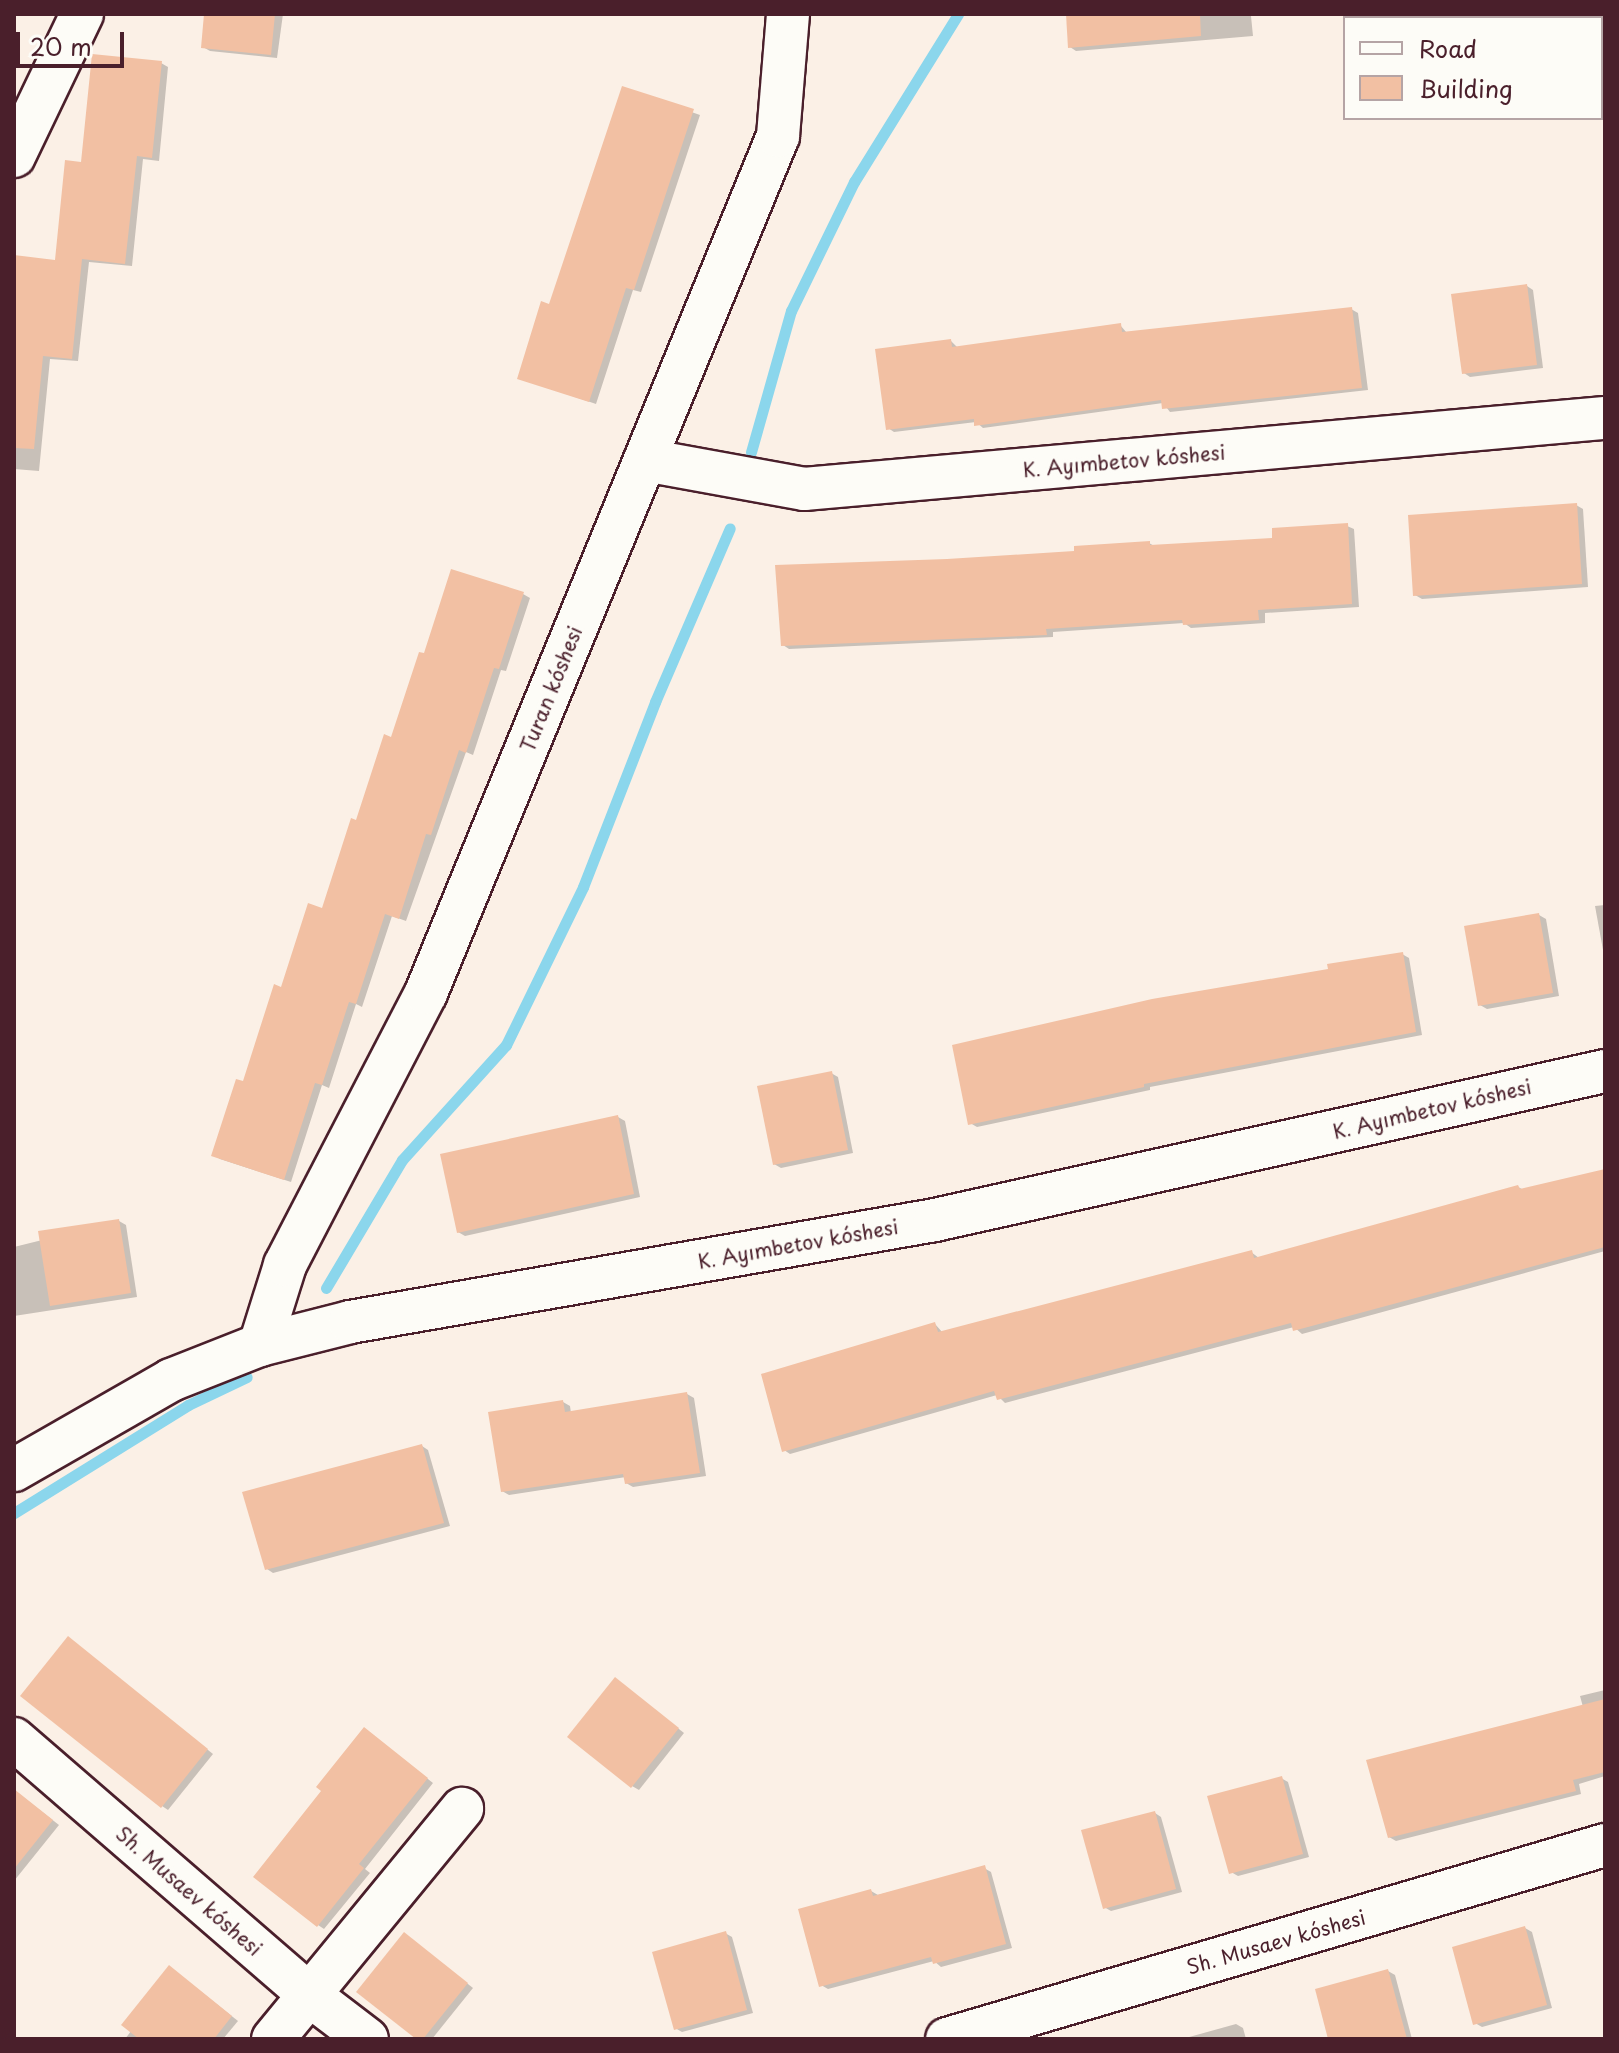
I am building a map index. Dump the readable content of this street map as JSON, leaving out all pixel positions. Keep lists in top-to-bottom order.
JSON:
{
  "streets": {
    "street": ["K. Ayımbetov kóshesi", "Turan kóshesi", "Sh. Musaev kóshesi"]
  },
  "crossings": [
    ["K. Ayımbetov kóshesi", "Turan kóshesi"]
  ],
  "legend": ["Road", "Building"],
  "scale_bar": "20 m"
}
